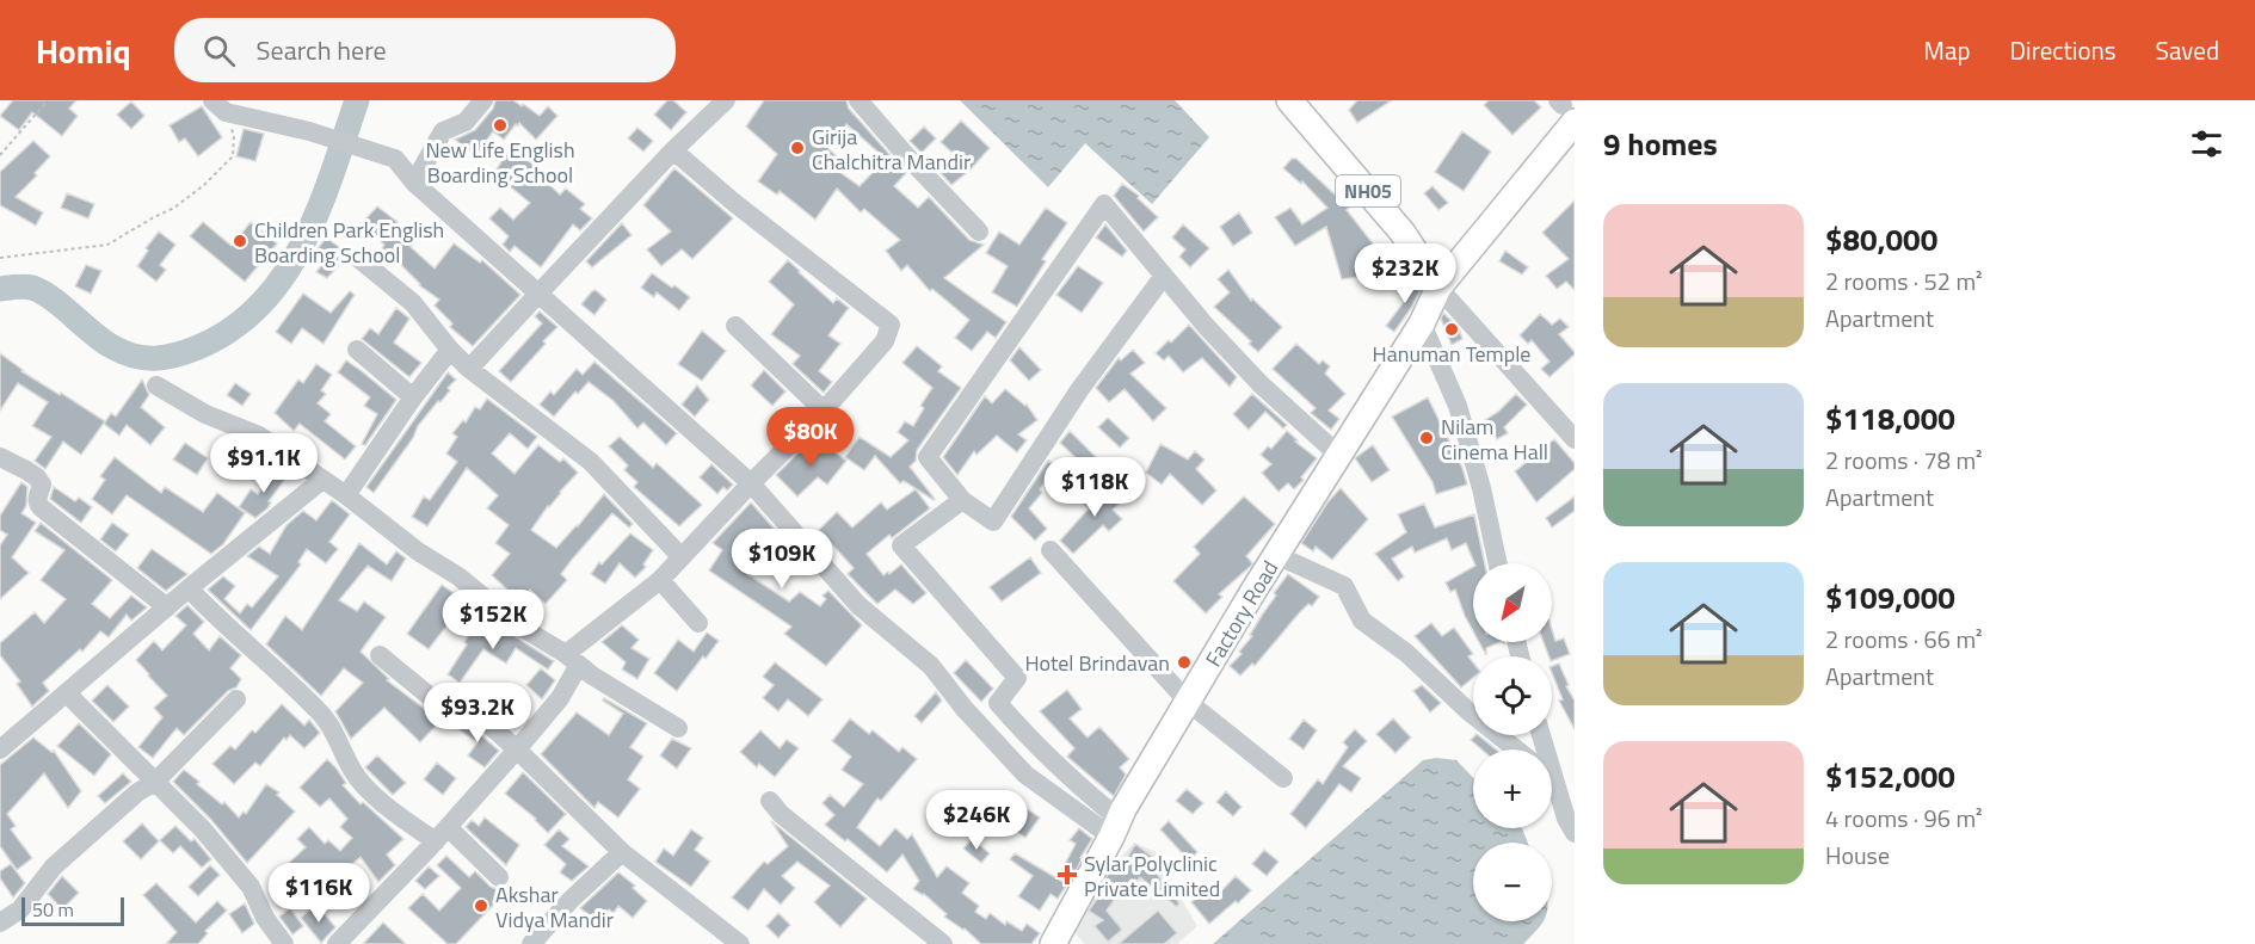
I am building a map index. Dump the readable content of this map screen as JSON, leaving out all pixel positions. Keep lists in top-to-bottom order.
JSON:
{
  "streets": {
    "main road": ["NH05", "Factory Road"]
  },
  "crossings": [
    ["NH05", "Factory Road"]
  ],
  "places": {
    "other": [
      "New Life English Boarding School",
      "Girija Chalchitra Mandir",
      "Children Park English Boarding School",
      "Hanuman Temple",
      "Nilam Cinema Hall",
      "Hotel Brindavan",
      "Akshar Vidya Mandir"
    ],
    "health": ["Sylar Polyclinic Private Limited"]
  },
  "scale_bar": "50 m",
  "north": "bottom left",
  "page": {
    "header": "Homiq",
    "search": "Search here",
    "nav": ["Map", "Directions", "Saved"],
    "heading": "9 homes",
    "list": [
      {
        "name": "$80,000",
        "note": "2 rooms · 52 m² · Apartment"
      },
      {
        "name": "$118,000",
        "note": "2 rooms · 78 m² · Apartment"
      },
      {
        "name": "$109,000",
        "note": "2 rooms · 66 m² · Apartment"
      },
      {
        "name": "$152,000",
        "note": "4 rooms · 96 m² · House"
      }
    ],
    "price": [
      "$232K",
      "$80K",
      "$91.1K",
      "$118K",
      "$109K",
      "$152K",
      "$93.2K",
      "$246K",
      "$116K"
    ],
    "map_buttons": ["+", "−"],
    "scale": "50 m"
  }
}
